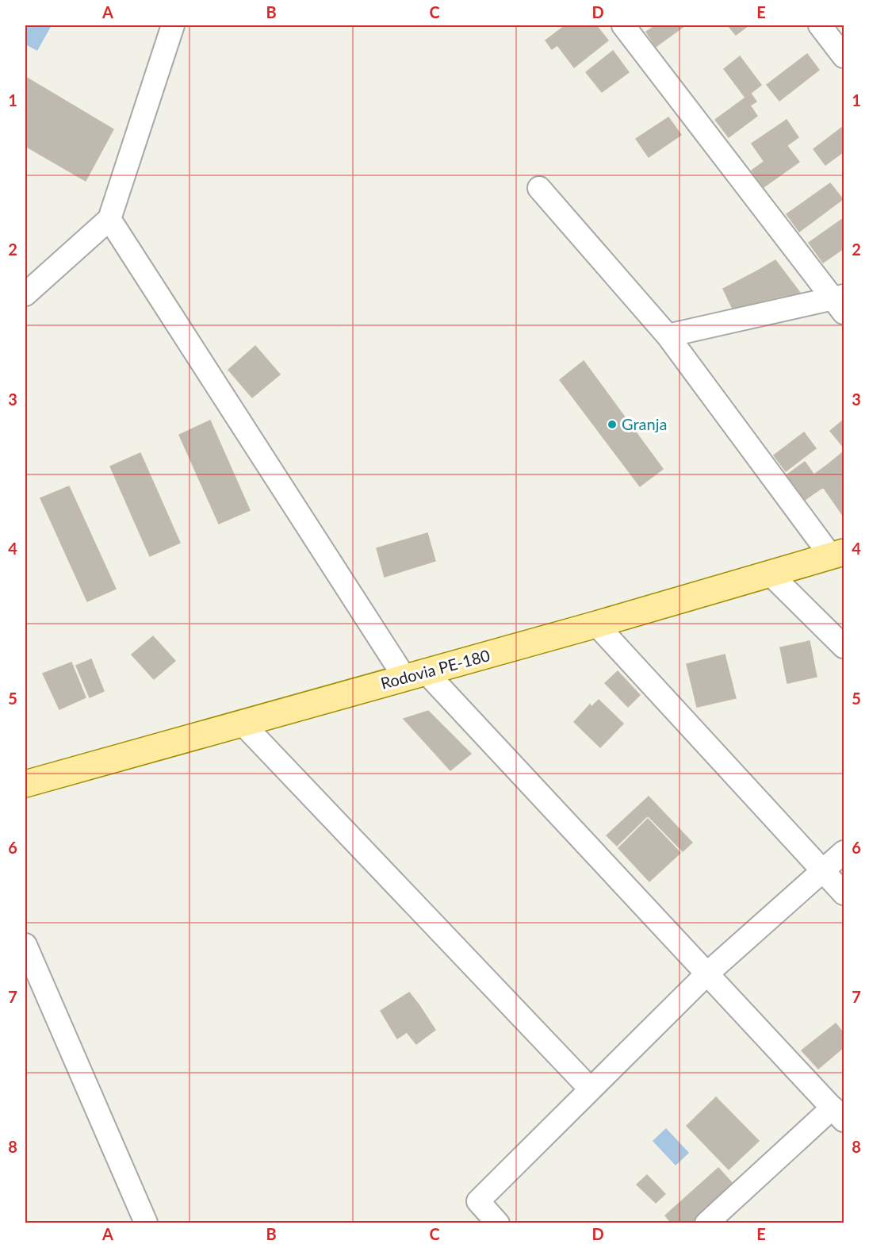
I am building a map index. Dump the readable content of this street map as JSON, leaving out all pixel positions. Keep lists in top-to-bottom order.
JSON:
{
  "streets": {
    "main road": ["Rodovia PE-180"]
  },
  "places": ["Granja"],
  "grid": {
    "columns": [
      "A",
      "B",
      "C",
      "D",
      "E"
    ],
    "rows": [
      "1",
      "2",
      "3",
      "4",
      "5",
      "6",
      "7",
      "8"
    ]
  }
}
